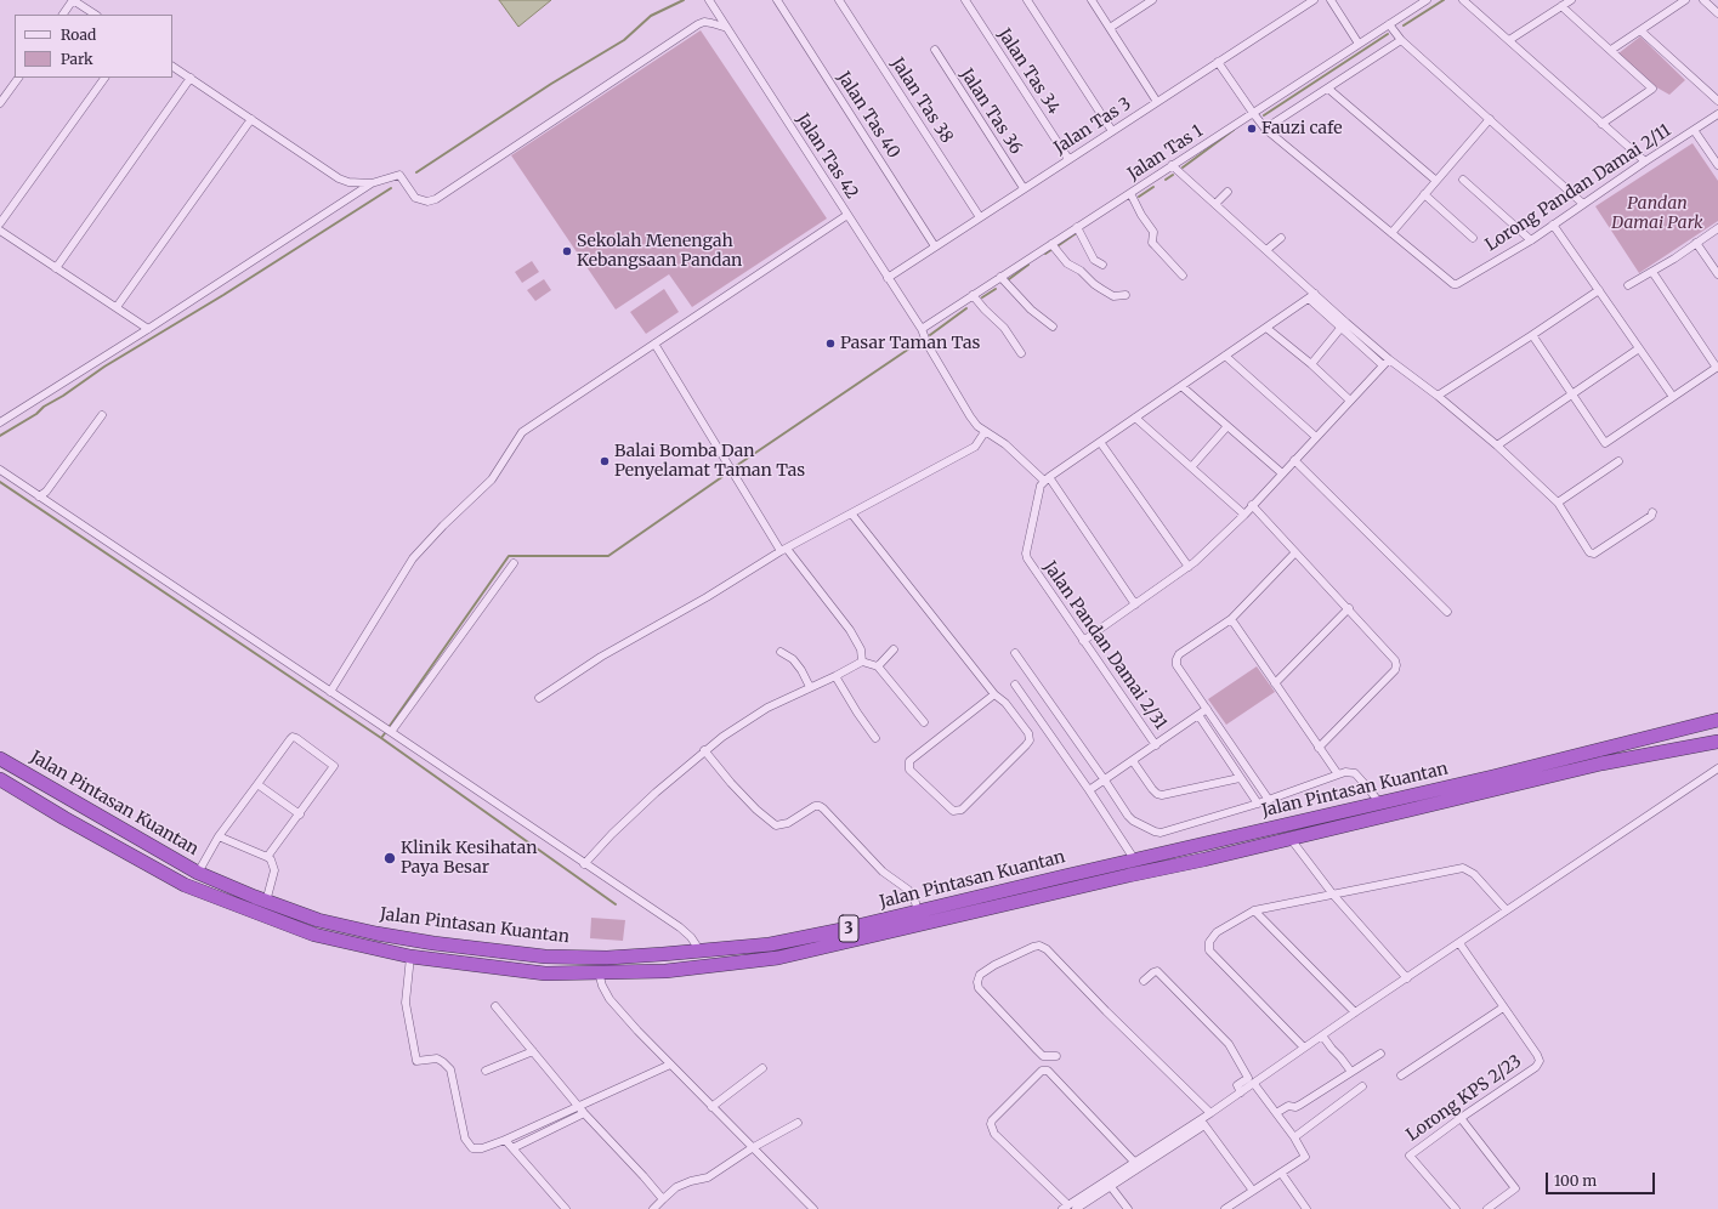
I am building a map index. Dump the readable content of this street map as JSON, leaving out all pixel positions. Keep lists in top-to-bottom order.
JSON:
{
  "streets": {
    "highway": ["Jalan Pintasan Kuantan", "3"],
    "street": [
      "Jalan Tas 34",
      "Jalan Tas 38",
      "Jalan Tas 36",
      "Jalan Tas 40",
      "Jalan Tas 3",
      "Jalan Tas 1",
      "Jalan Tas 42",
      "Lorong Pandan Damai 2/11",
      "Jalan Pandan Damai 2/31",
      "Lorong KPS 2/23"
    ]
  },
  "crossings": [
    ["Jalan Tas 34", "Jalan Tas 3"],
    ["Jalan Tas 38", "Jalan Tas 3"],
    ["Jalan Tas 36", "Jalan Tas 3"],
    ["Jalan Tas 40", "Jalan Tas 3"],
    ["Jalan Tas 3", "Jalan Tas 42"],
    ["Jalan Tas 1", "Jalan Tas 42"],
    ["Jalan Tas 42", "Jalan Pandan Damai 2/31"]
  ],
  "parks": ["Pandan Damai Park"],
  "places": [
    "Fauzi cafe",
    "Sekolah Menengah Kebangsaan Pandan",
    "Pasar Taman Tas",
    "Balai Bomba Dan Penyelamat Taman Tas",
    "Klinik Kesihatan Paya Besar"
  ],
  "legend": ["Road", "Park"],
  "scale_bar": "100 m"
}
